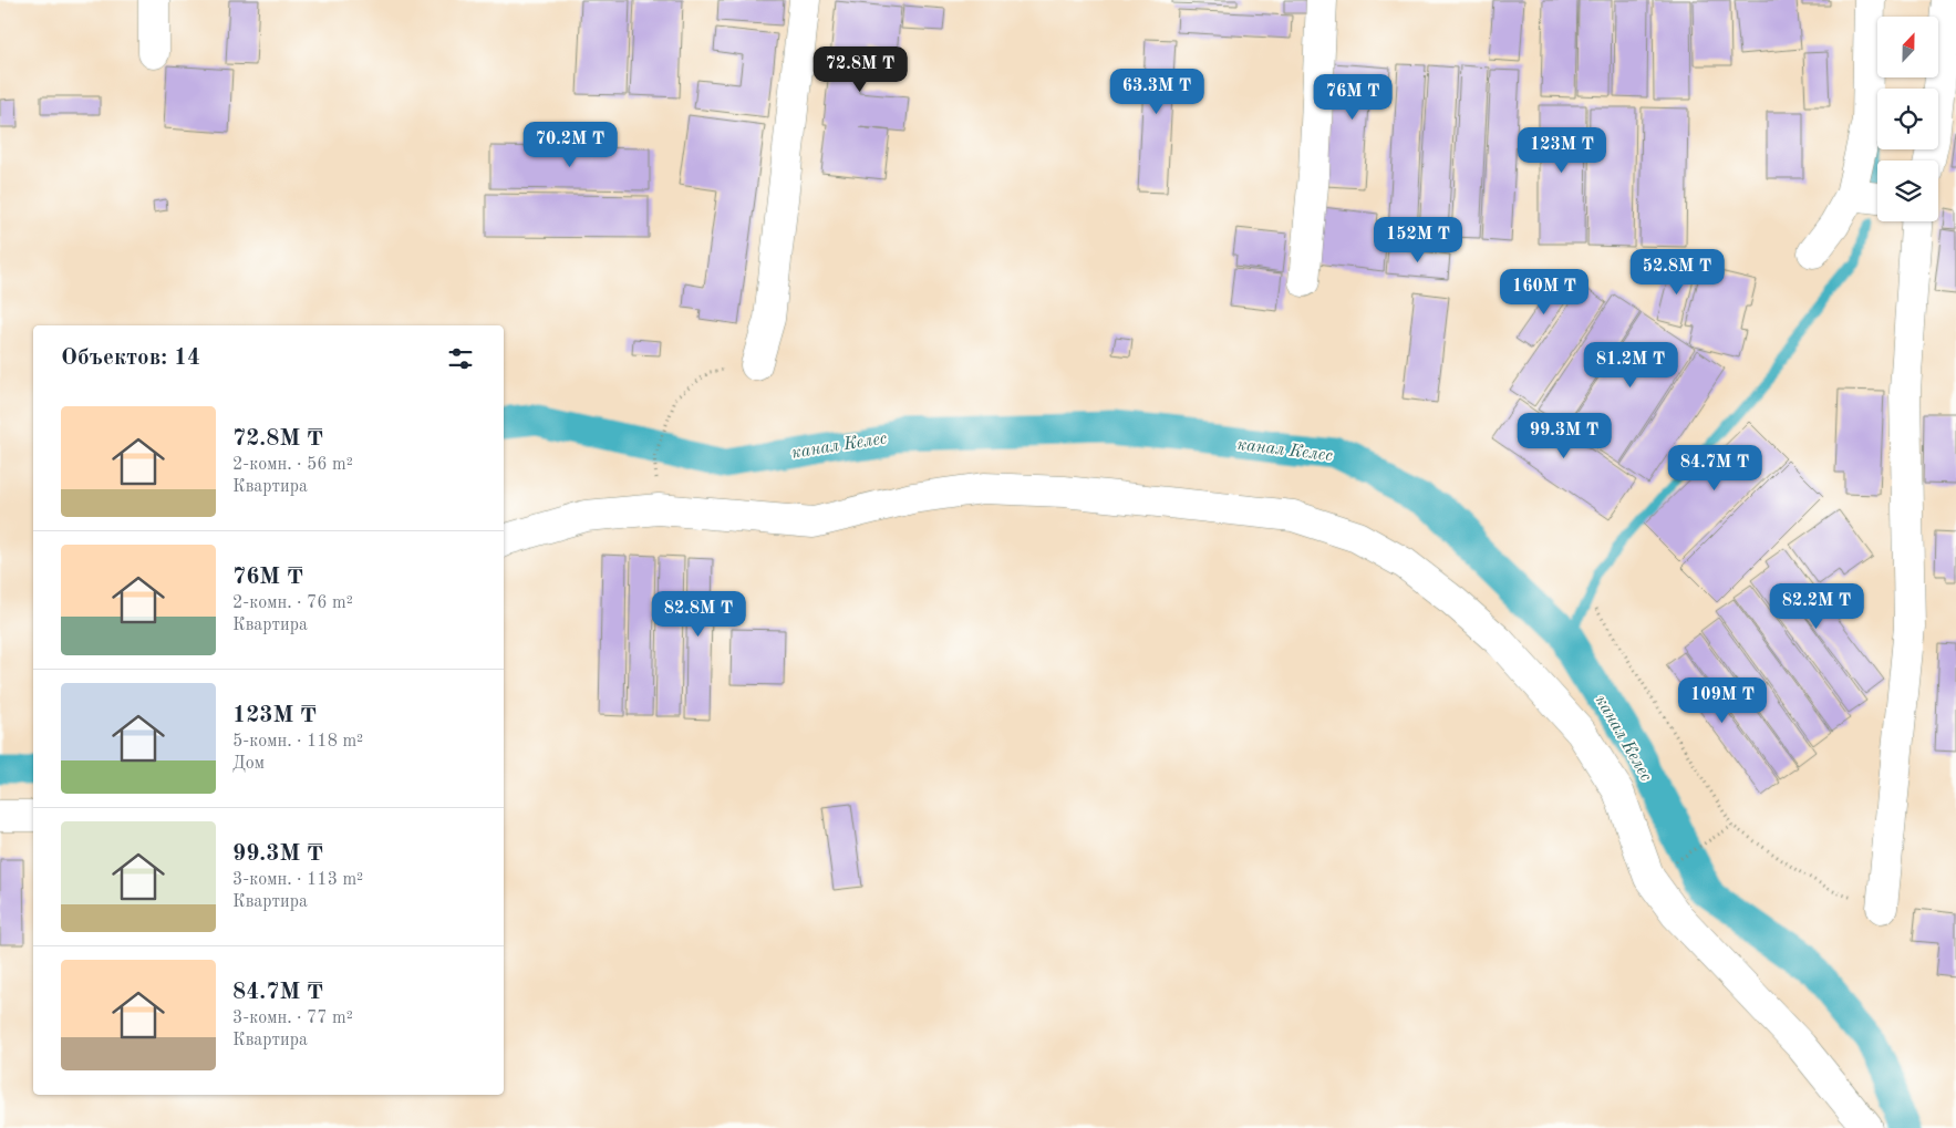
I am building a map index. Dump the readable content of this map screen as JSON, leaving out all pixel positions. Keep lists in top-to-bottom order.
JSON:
{
  "water": ["канал Келес"],
  "north": "top",
  "page": {
    "price": [
      "72.8M ₸",
      "63.3M ₸",
      "76M ₸",
      "70.2M ₸",
      "123M ₸",
      "152M ₸",
      "52.8M ₸",
      "160M ₸",
      "81.2M ₸",
      "99.3M ₸",
      "84.7M ₸",
      "82.2M ₸",
      "82.8M ₸",
      "109M ₸"
    ],
    "heading": "Объектов: 14",
    "list": [
      {
        "name": "72.8M ₸",
        "note": "2-комн. · 56 m² · Квартира"
      },
      {
        "name": "76M ₸",
        "note": "2-комн. · 76 m² · Квартира"
      },
      {
        "name": "123M ₸",
        "note": "5-комн. · 118 m² · Дом"
      },
      {
        "name": "99.3M ₸",
        "note": "3-комн. · 113 m² · Квартира"
      },
      {
        "name": "84.7M ₸",
        "note": "3-комн. · 77 m² · Квартира"
      }
    ]
  }
}
